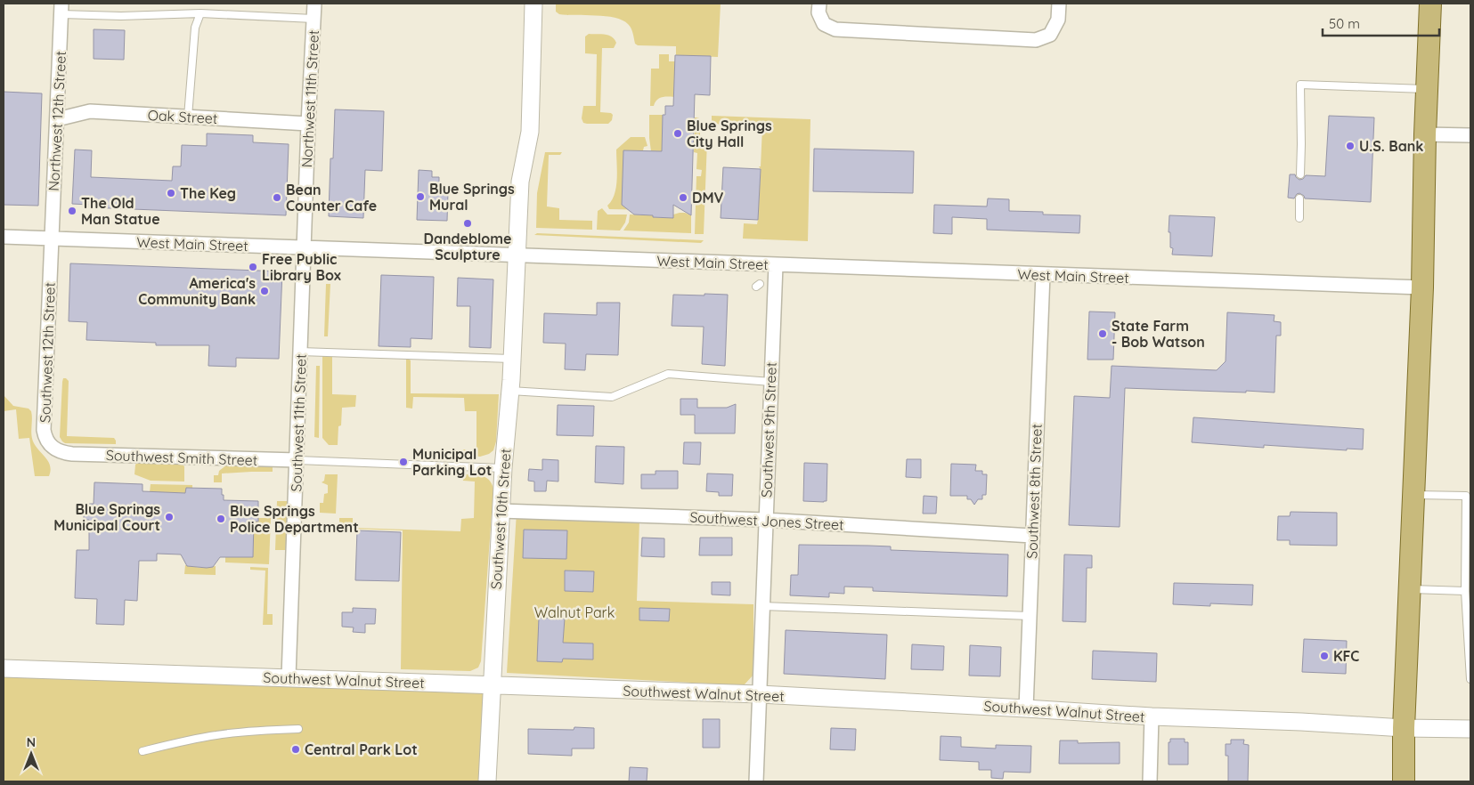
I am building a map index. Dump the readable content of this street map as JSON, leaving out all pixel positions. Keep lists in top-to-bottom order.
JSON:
{
  "streets": {
    "street": [
      "Northwest 11th Street",
      "Oak Street",
      "Northwest 12th Street",
      "West Main Street",
      "Southwest 12th Street",
      "Southwest 11th Street",
      "Southwest 9th Street",
      "Southwest Smith Street",
      "Southwest 8th Street",
      "Southwest 10th Street",
      "Southwest Jones Street",
      "Southwest Walnut Street"
    ]
  },
  "crossings": [
    ["Northwest 11th Street", "Oak Street"],
    ["Northwest 11th Street", "West Main Street"],
    ["Northwest 11th Street", "Southwest 11th Street"],
    ["Oak Street", "Northwest 12th Street"],
    ["Northwest 12th Street", "West Main Street"],
    ["Northwest 12th Street", "Southwest 12th Street"],
    ["West Main Street", "Southwest 12th Street"],
    ["West Main Street", "Southwest 11th Street"],
    ["West Main Street", "Southwest 9th Street"],
    ["West Main Street", "Southwest 8th Street"],
    ["West Main Street", "Southwest 10th Street"],
    ["Southwest 12th Street", "Southwest Smith Street"],
    ["Southwest 11th Street", "Southwest Smith Street"],
    ["Southwest 11th Street", "Southwest Walnut Street"],
    ["Southwest 9th Street", "Southwest Jones Street"],
    ["Southwest 9th Street", "Southwest Walnut Street"],
    ["Southwest 8th Street", "Southwest Jones Street"],
    ["Southwest 8th Street", "Southwest Walnut Street"],
    ["Southwest 10th Street", "Southwest Jones Street"],
    ["Southwest 10th Street", "Southwest Walnut Street"]
  ],
  "parks": ["Walnut Park"],
  "places": [
    "Blue Springs City Hall",
    "U.S. Bank",
    "The Keg",
    "Blue Springs Mural",
    "Bean Counter Cafe",
    "DMV",
    "The Old Man Statue",
    "Dandeblome Sculpture",
    "Free Public Library Box",
    "America's Community Bank",
    "State Farm - Bob Watson",
    "Municipal Parking Lot",
    "Blue Springs Municipal Court",
    "Blue Springs Police Department",
    "KFC",
    "Central Park Lot"
  ],
  "scale_bar": "50 m",
  "north": "top"
}
